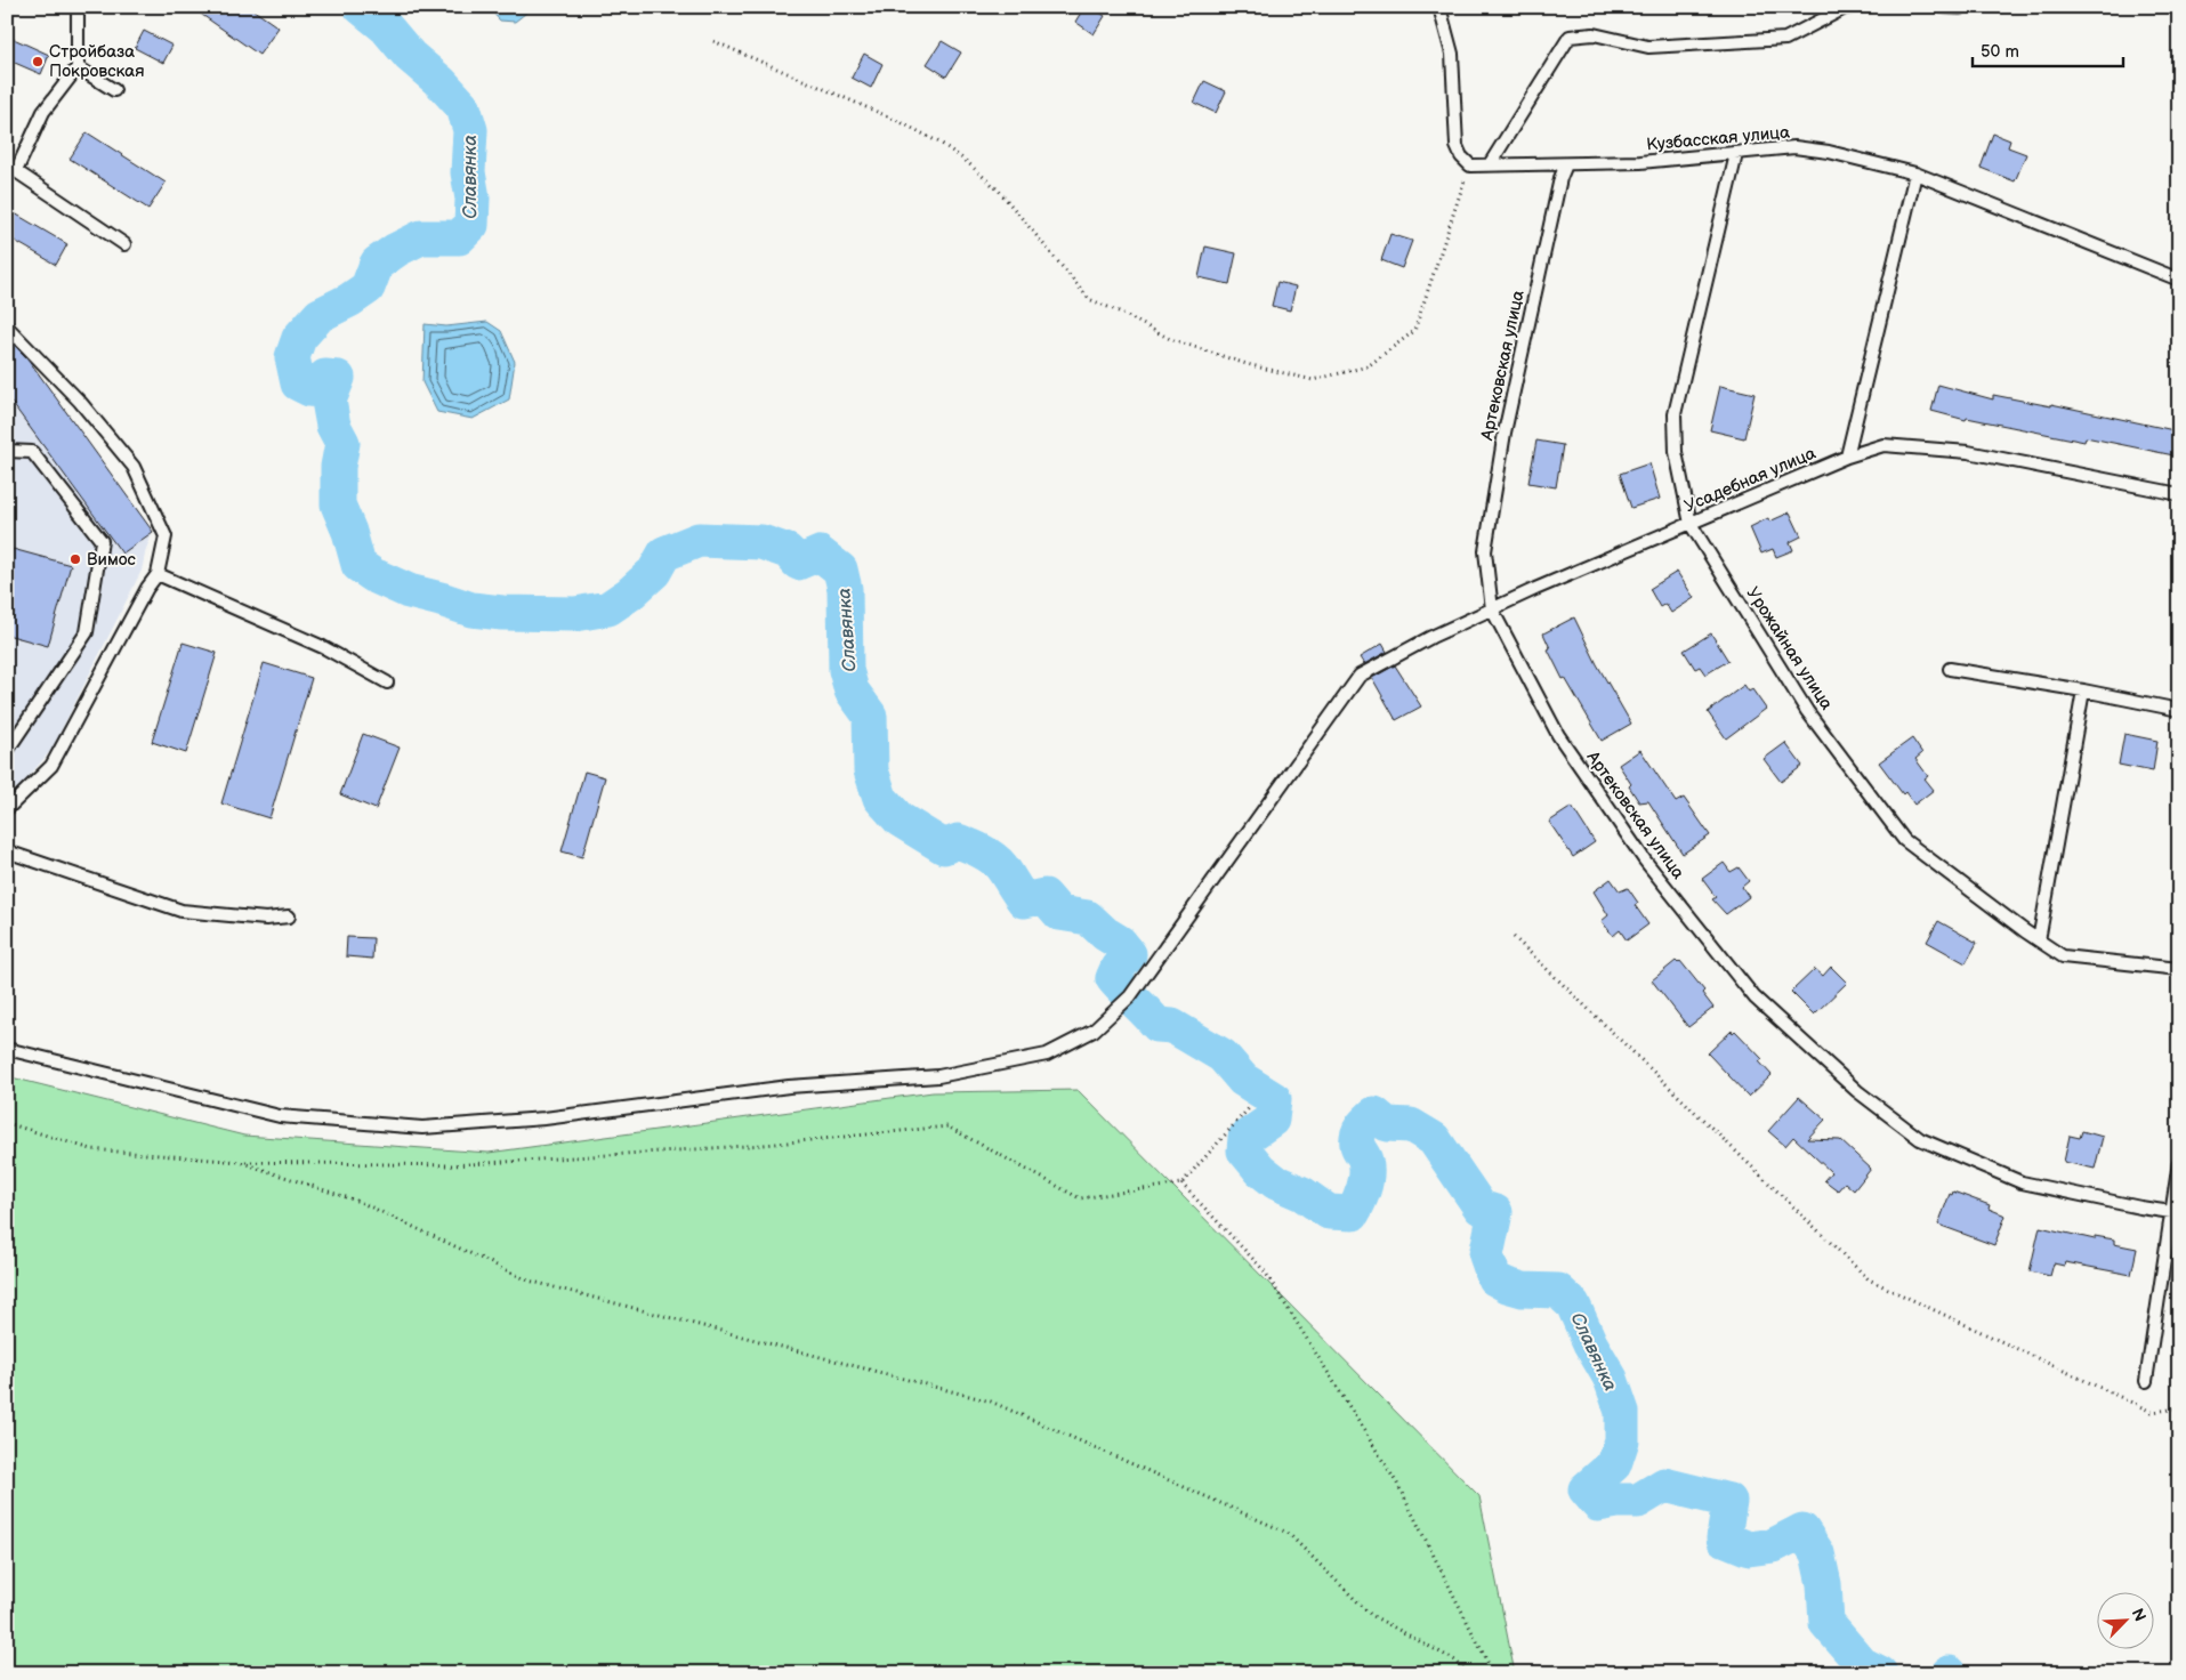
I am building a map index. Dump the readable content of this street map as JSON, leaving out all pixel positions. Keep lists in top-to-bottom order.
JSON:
{
  "streets": {
    "lane": [
      "Кузбасская улица",
      "Артековская улица",
      "Усадебная улица",
      "Урожайная улица"
    ]
  },
  "crossings": [
    ["Кузбасская улица", "Артековская улица"],
    ["Кузбасская улица", "Урожайная улица"],
    ["Артековская улица", "Усадебная улица"],
    ["Усадебная улица", "Урожайная улица"]
  ],
  "water": ["Славянка"],
  "places": ["Стройбаза Покровская", "Вимос"],
  "scale_bar": "50 m",
  "north": "top right"
}
